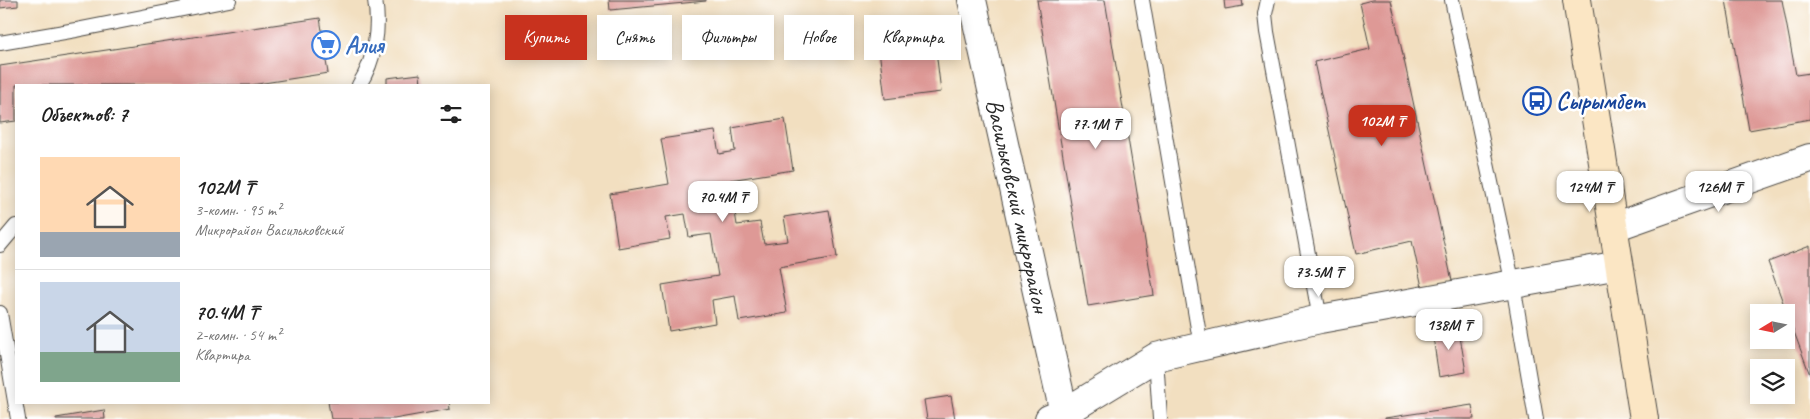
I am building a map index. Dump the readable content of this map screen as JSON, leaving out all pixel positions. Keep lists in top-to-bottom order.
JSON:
{
  "streets": {
    "street": ["Васильковский микрорайон"]
  },
  "places": {
    "supermarket": ["Алия"],
    "bus stop": ["Сырымбет"]
  },
  "north": "left",
  "page": {
    "chip": [
      "Купить",
      "Снять",
      "Фильтры",
      "Новое",
      "Квартира"
    ],
    "heading": "Объектов: 7",
    "price": [
      "102M ₸",
      "77.1M ₸",
      "124M ₸",
      "126M ₸",
      "70.4M ₸",
      "73.5M ₸",
      "138M ₸"
    ],
    "list": [
      {
        "name": "102M ₸",
        "note": "3-комн. · 95 m² · Микрорайон Васильковский"
      },
      {
        "name": "70.4M ₸",
        "note": "2-комн. · 54 m² · Квартира"
      }
    ]
  }
}
